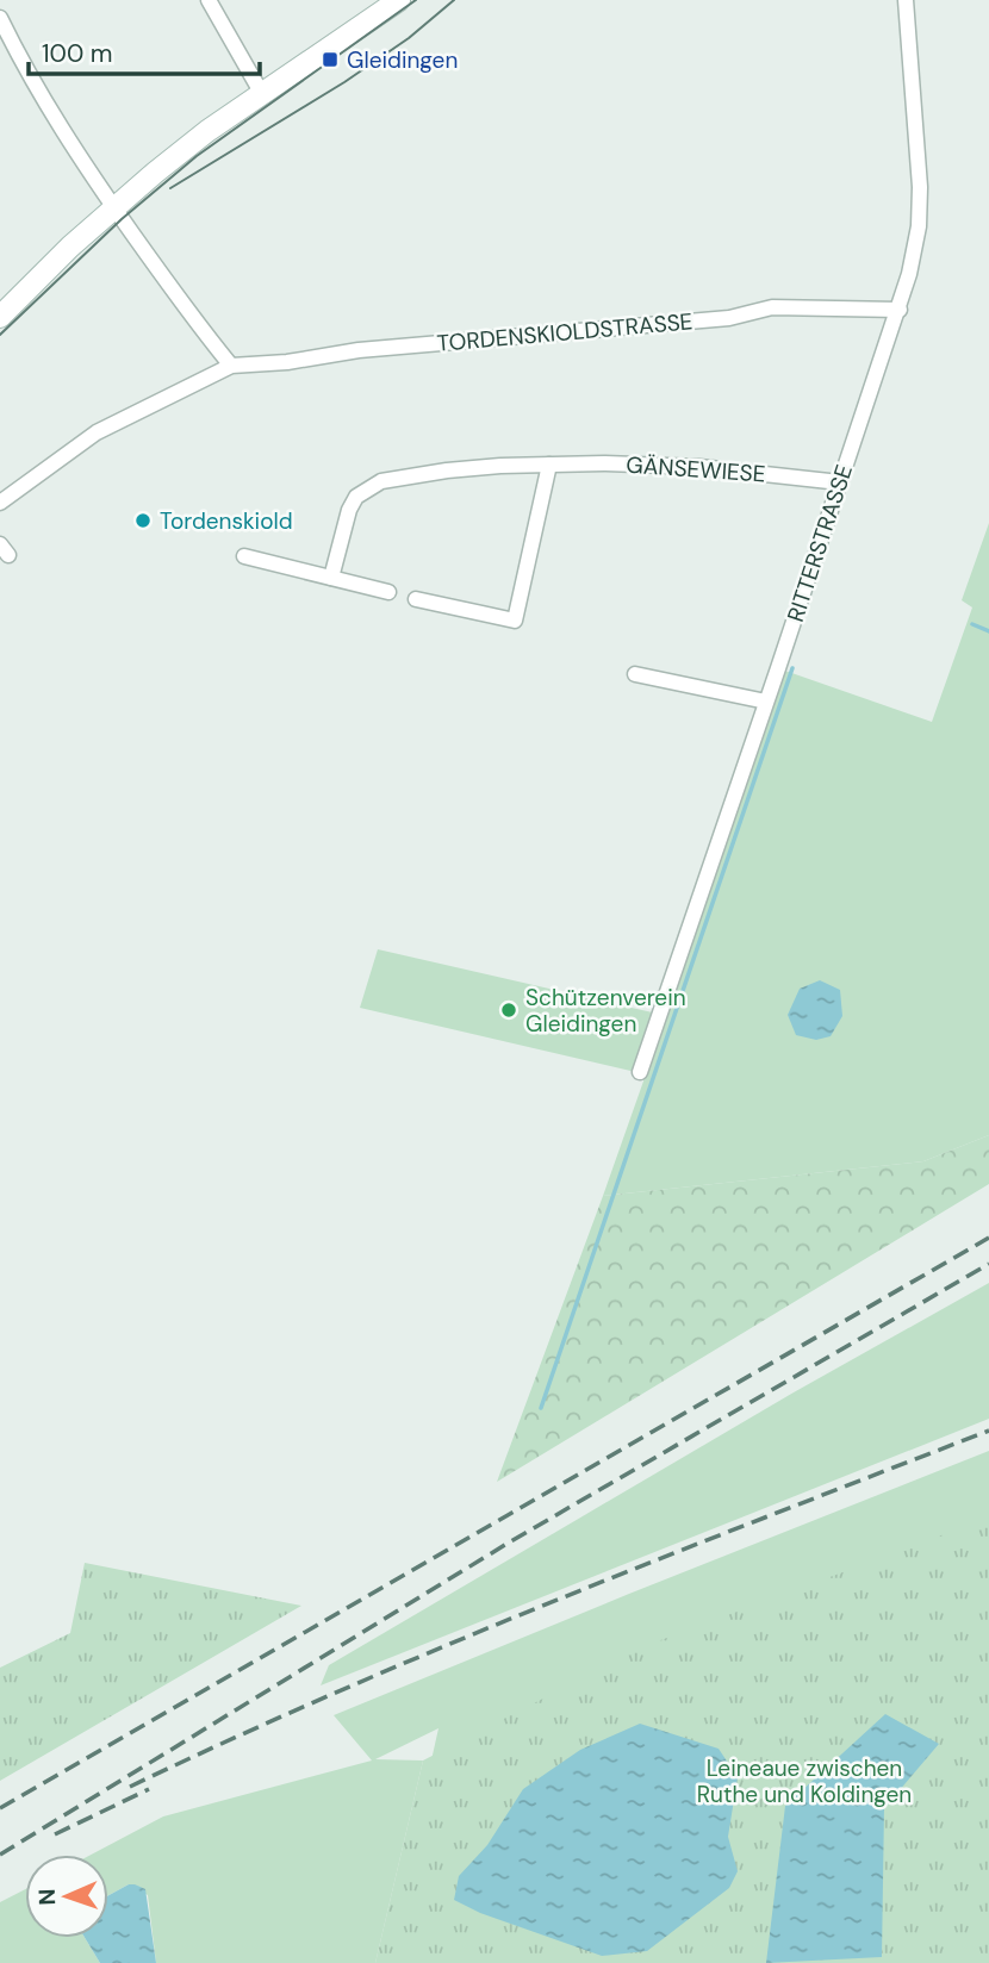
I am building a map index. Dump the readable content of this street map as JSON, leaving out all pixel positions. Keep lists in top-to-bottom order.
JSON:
{
  "streets": {
    "street": ["TORDENSKIOLDSTRASSE", "GÄNSEWIESE", "RITTERSTRASSE"]
  },
  "crossings": [
    ["TORDENSKIOLDSTRASSE", "RITTERSTRASSE"],
    ["GÄNSEWIESE", "RITTERSTRASSE"]
  ],
  "parks": ["Leineaue zwischen Ruthe und Koldingen"],
  "places": {
    "transit": ["Gleidingen"],
    "other": ["Tordenskiold", "Schützenverein Gleidingen"]
  },
  "scale_bar": "100 m",
  "north": "left"
}
